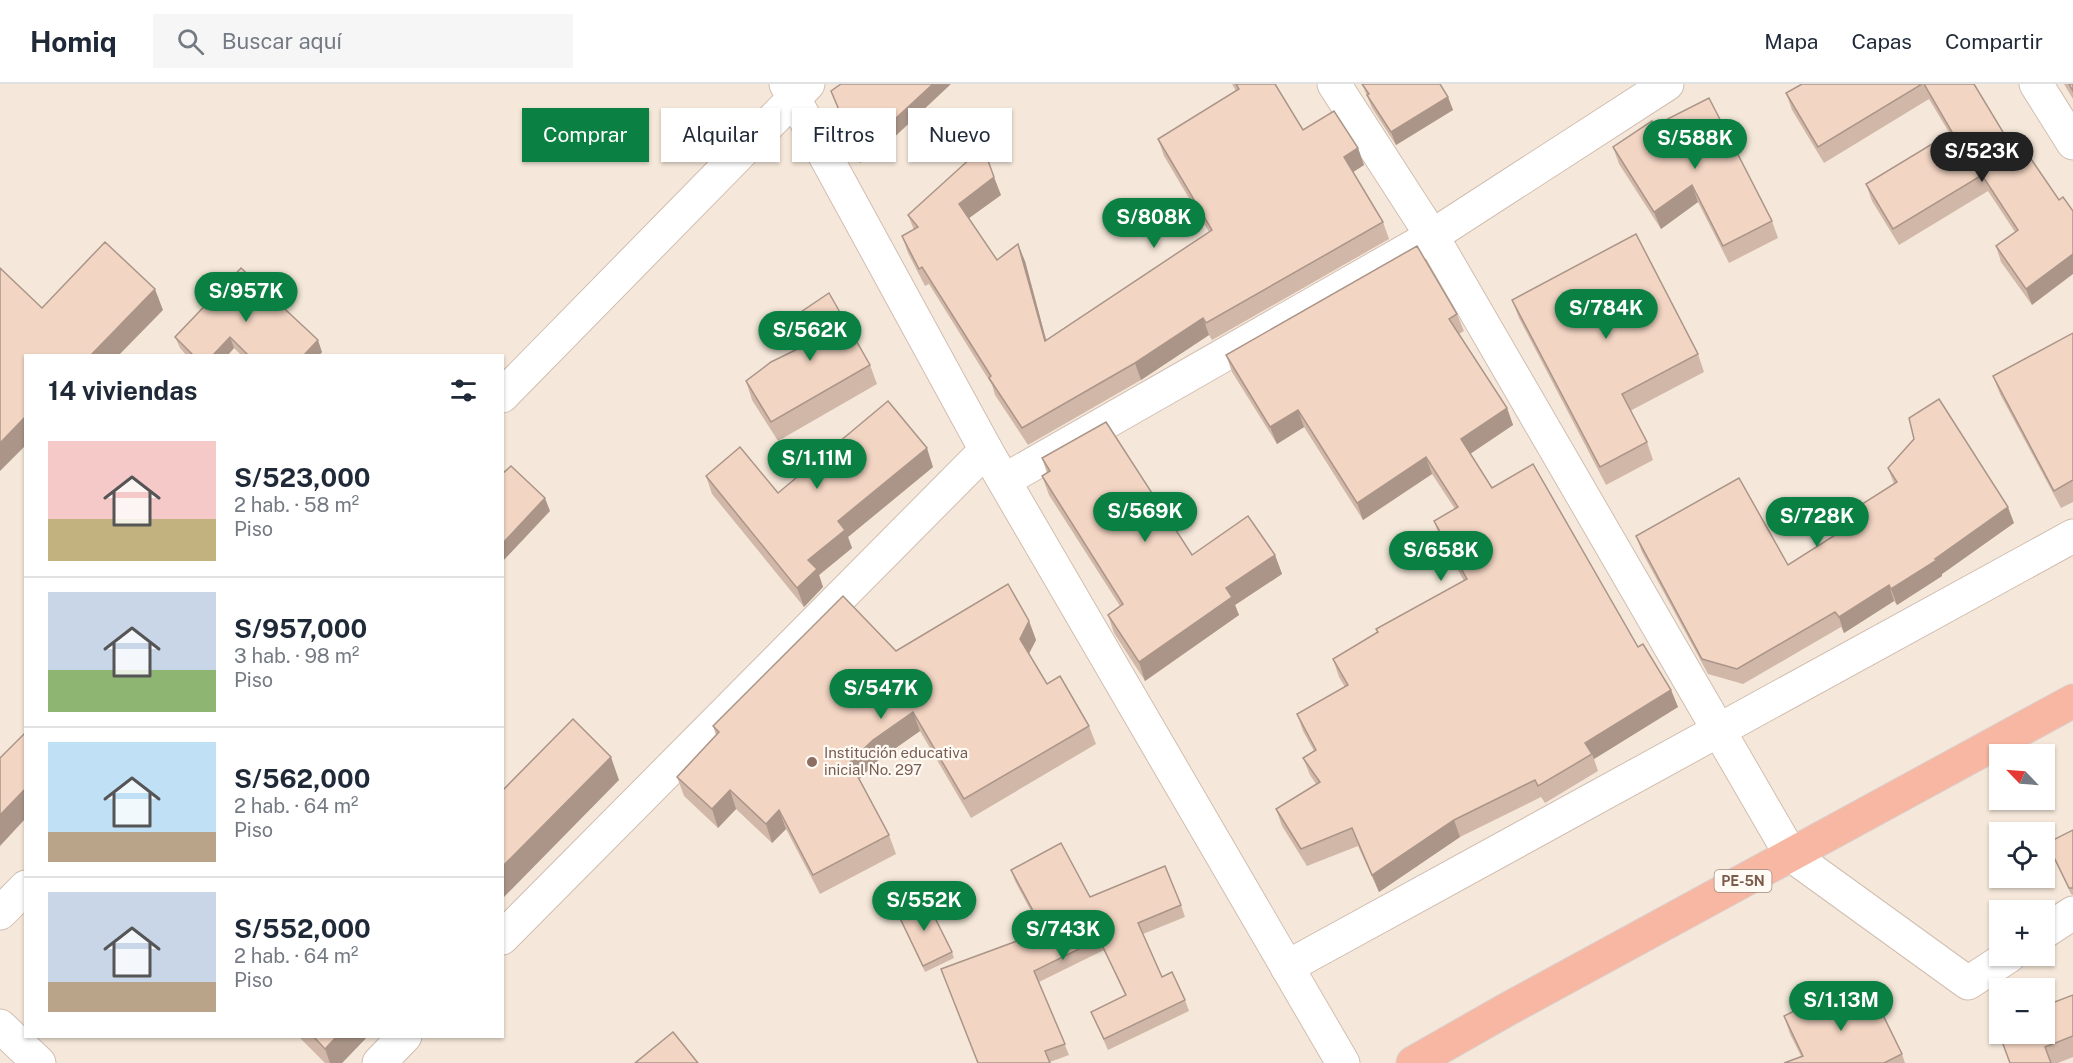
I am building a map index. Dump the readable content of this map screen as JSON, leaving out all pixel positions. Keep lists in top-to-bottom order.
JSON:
{
  "streets": {
    "highway": ["PE-5N"]
  },
  "places": ["Institución educativa inicial No. 297"],
  "north": "top left",
  "page": {
    "header": "Homiq",
    "search": "Buscar aquí",
    "nav": ["Mapa", "Capas", "Compartir"],
    "chip": [
      "Comprar",
      "Alquilar",
      "Filtros",
      "Nuevo"
    ],
    "price": [
      "S/588K",
      "S/523K",
      "S/808K",
      "S/957K",
      "S/784K",
      "S/562K",
      "S/1.11M",
      "S/569K",
      "S/728K",
      "S/658K",
      "S/547K",
      "S/552K",
      "S/743K",
      "S/1.13M"
    ],
    "heading": "14 viviendas",
    "list": [
      {
        "name": "S/523,000",
        "note": "2 hab. · 58 m² · Piso"
      },
      {
        "name": "S/957,000",
        "note": "3 hab. · 98 m² · Piso"
      },
      {
        "name": "S/562,000",
        "note": "2 hab. · 64 m² · Piso"
      },
      {
        "name": "S/552,000",
        "note": "2 hab. · 64 m² · Piso"
      }
    ],
    "map_buttons": ["+", "−"]
  }
}
